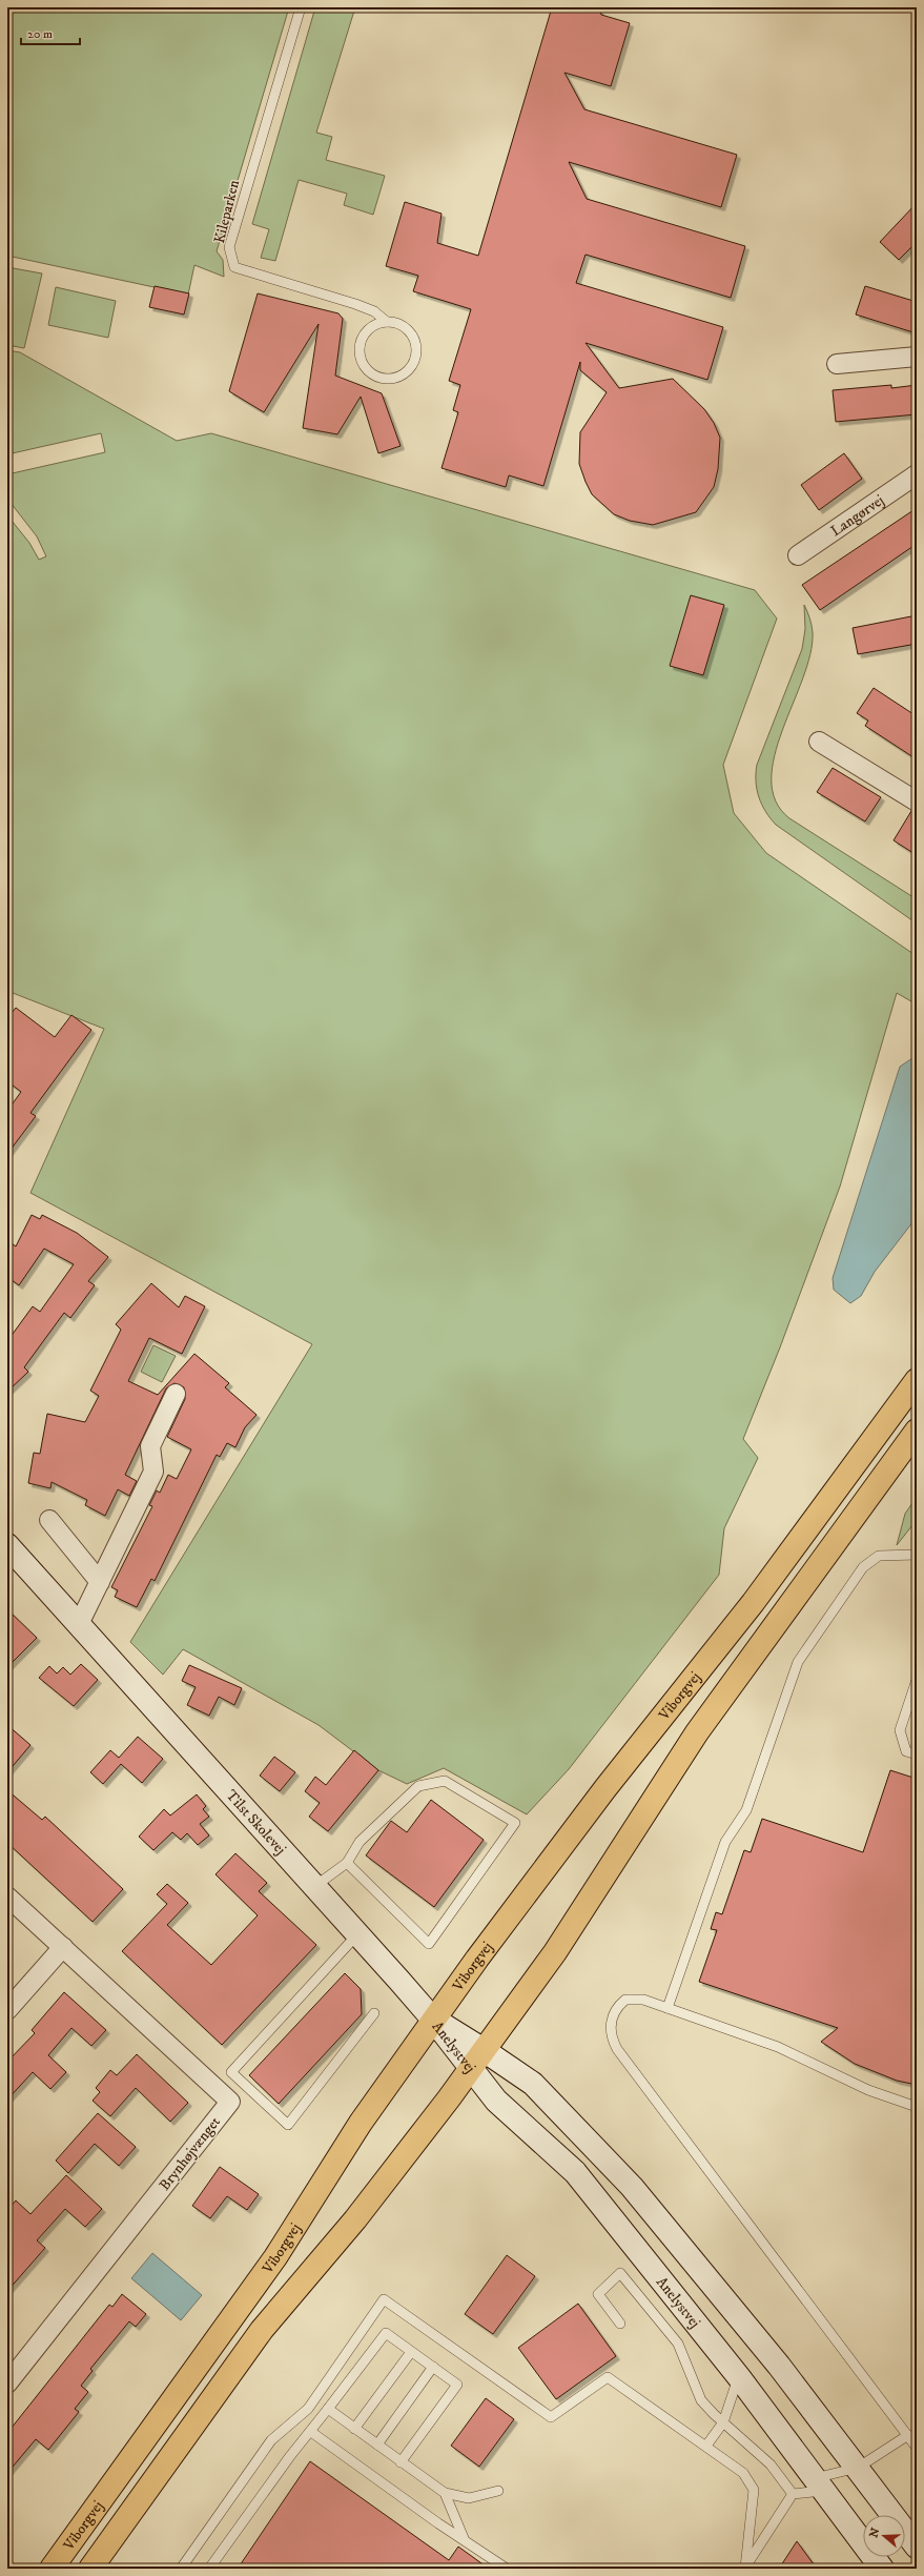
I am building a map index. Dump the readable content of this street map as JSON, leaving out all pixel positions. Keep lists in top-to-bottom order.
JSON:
{
  "streets": {
    "main road": ["Viborgvej"],
    "street": [
      "Langørvej",
      "Tilst Skolevej",
      "Anelystvej",
      "Brynhøjvænget"
    ],
    "lane": ["Kileparken"]
  },
  "crossings": [
    ["Viborgvej", "Tilst Skolevej"],
    ["Viborgvej", "Anelystvej"],
    ["Tilst Skolevej", "Anelystvej"]
  ],
  "scale_bar": "20 m",
  "north": "left"
}
